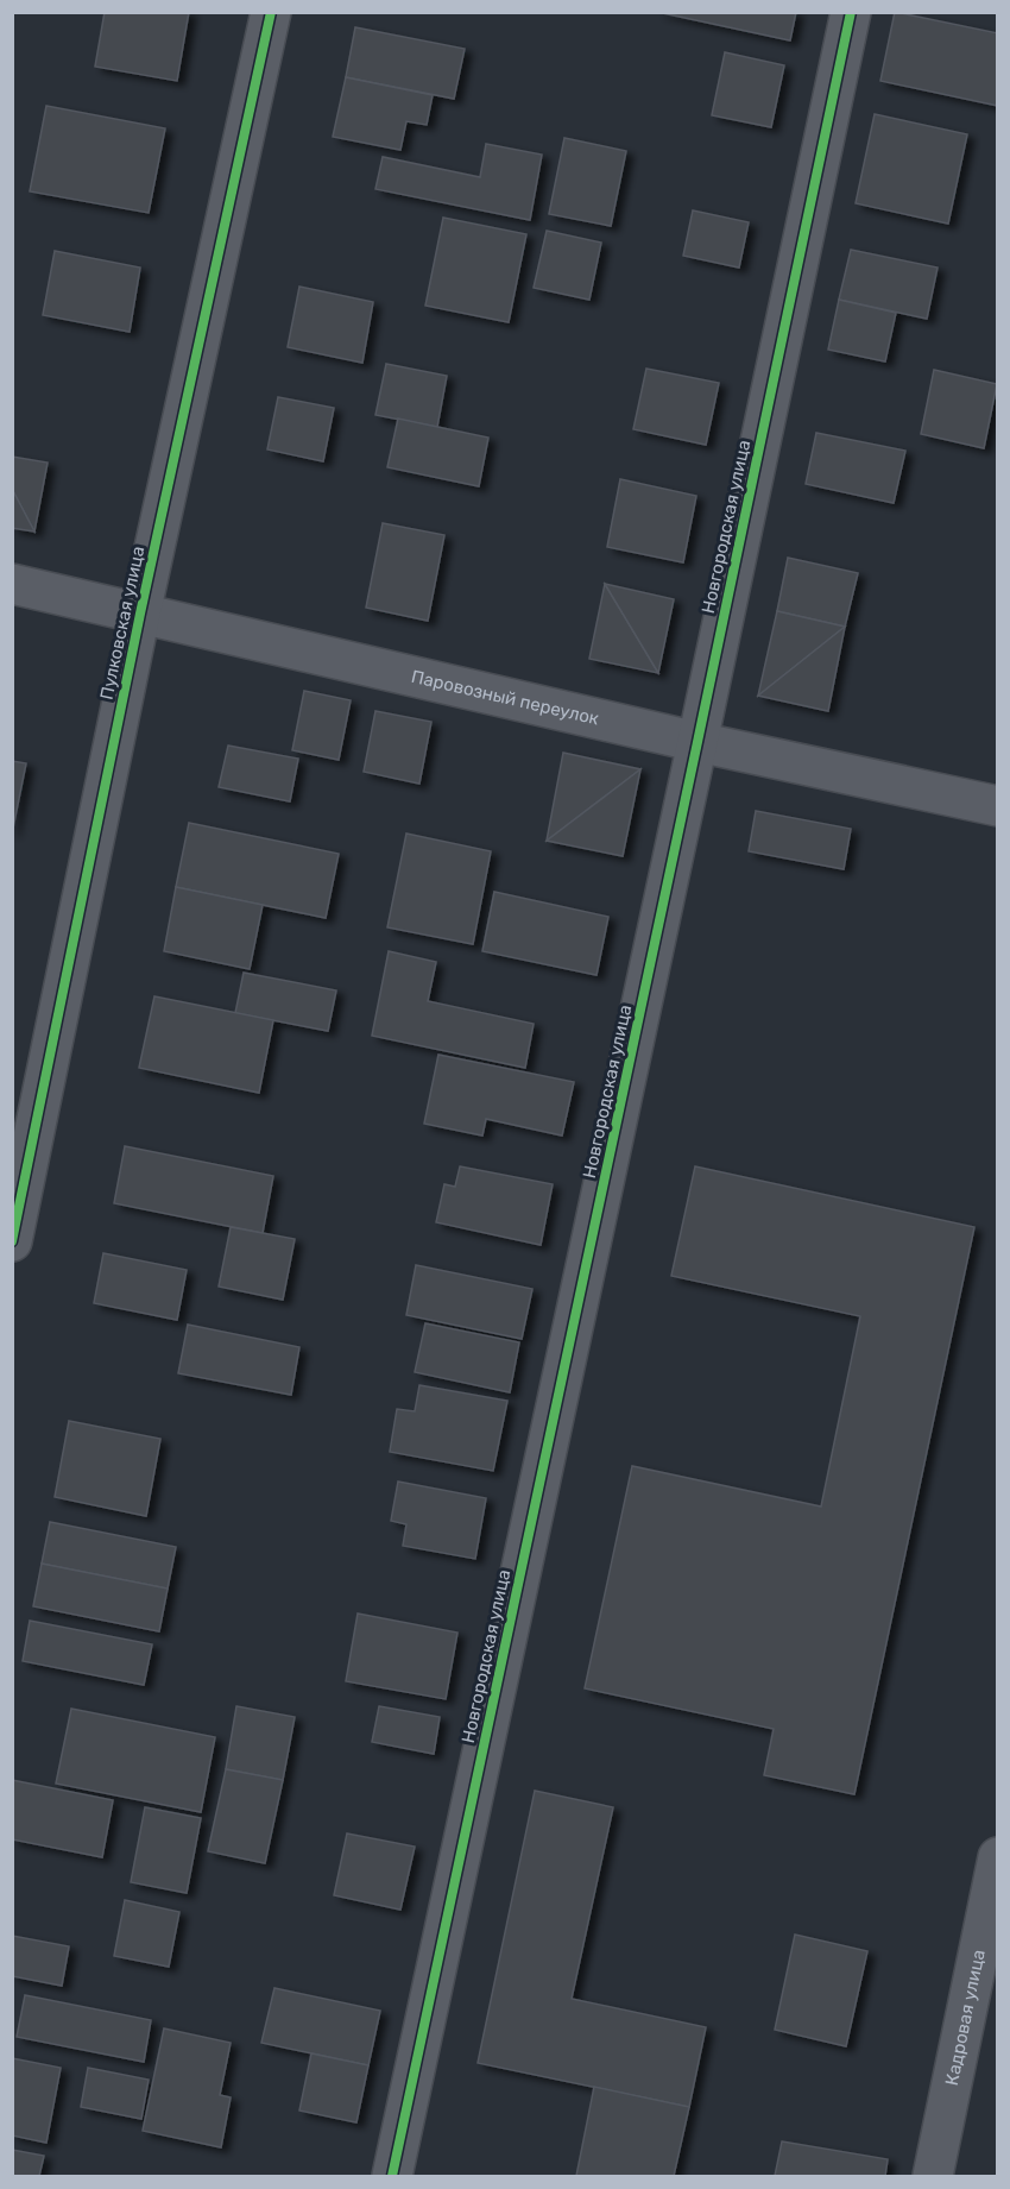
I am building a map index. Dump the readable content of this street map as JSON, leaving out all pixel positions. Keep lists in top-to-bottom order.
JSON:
{
  "streets": {
    "street": [
      "Новгородская улица",
      "Пулковская улица",
      "Паровозный переулок",
      "Кадровая улица"
    ]
  },
  "crossings": [
    ["Новгородская улица", "Паровозный переулок"],
    ["Пулковская улица", "Паровозный переулок"]
  ]
}
